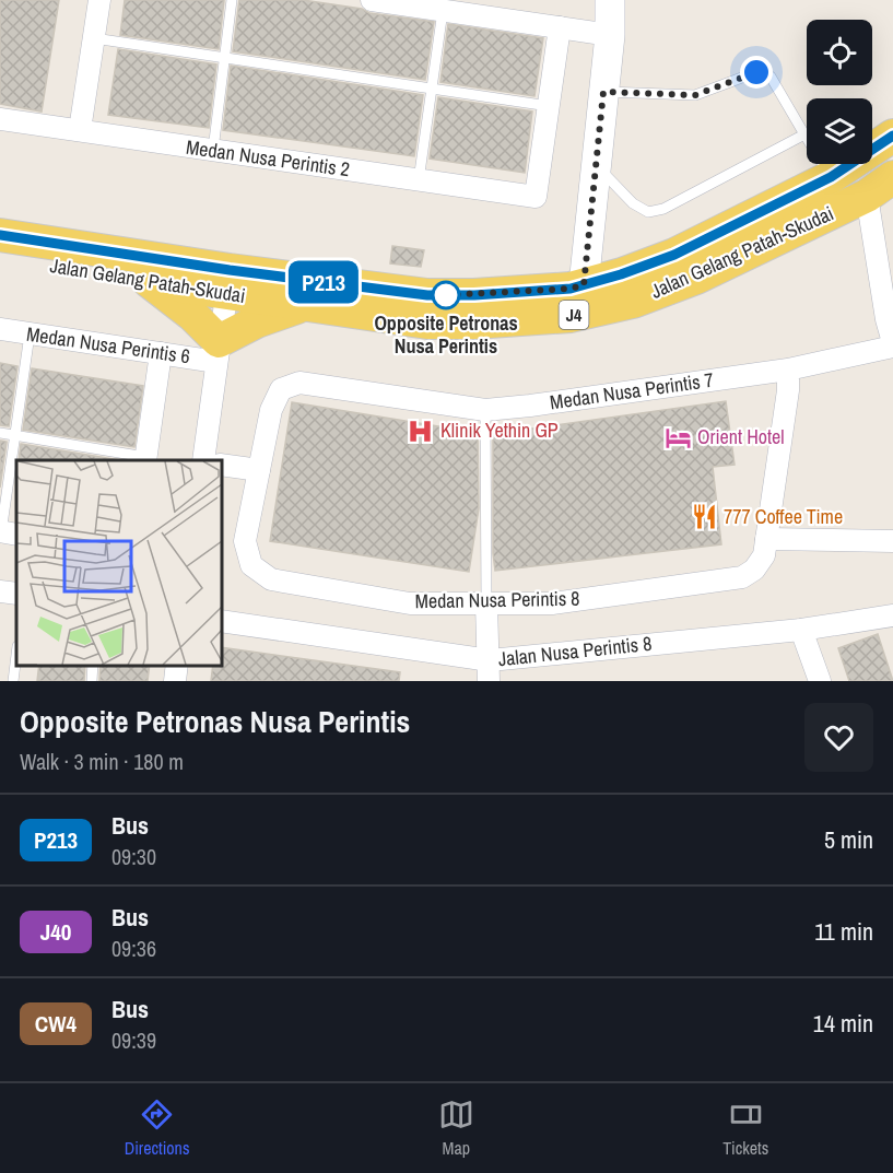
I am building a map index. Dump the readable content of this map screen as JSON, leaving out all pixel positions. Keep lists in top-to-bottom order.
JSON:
{
  "streets": {
    "main road": ["Jalan Gelang Patah-Skudai", "J4"],
    "street": [
      "Medan Nusa Perintis 2",
      "Medan Nusa Perintis 6",
      "Medan Nusa Perintis 7",
      "Medan Nusa Perintis 8",
      "Jalan Nusa Perintis 8"
    ]
  },
  "crossings": [
    ["Medan Nusa Perintis 7", "Medan Nusa Perintis 8"]
  ],
  "places": {
    "other": ["Opposite Petronas Nusa Perintis"],
    "hospital": ["Klinik Yethin GP"],
    "hotel": ["Orient Hotel"],
    "restaurant": ["777 Coffee Time"]
  },
  "lines": ["bus line P213"],
  "page": {
    "on_map": "P213",
    "heading": ["Opposite Petronas Nusa Perintis", "Walk · 3 min · 180 m"],
    "list": [
      {
        "mark": "P213",
        "name": "Bus",
        "note": "09:30",
        "value": "5 min"
      },
      {
        "mark": "J40",
        "name": "Bus",
        "note": "09:36",
        "value": "11 min"
      },
      {
        "mark": "CW4",
        "name": "Bus",
        "note": "09:39",
        "value": "14 min"
      }
    ],
    "tabs": ["Directions", "Map", "Tickets"]
  }
}
